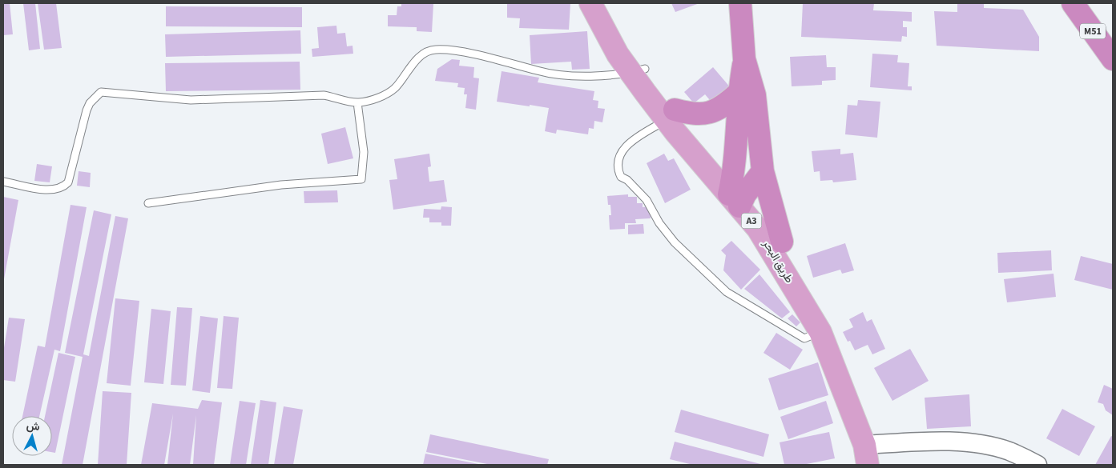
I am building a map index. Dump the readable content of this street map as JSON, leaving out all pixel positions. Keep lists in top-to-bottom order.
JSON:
{
  "streets": {
    "highway": ["M51", "A3", "طريق البحر"]
  },
  "north": "top"
}
